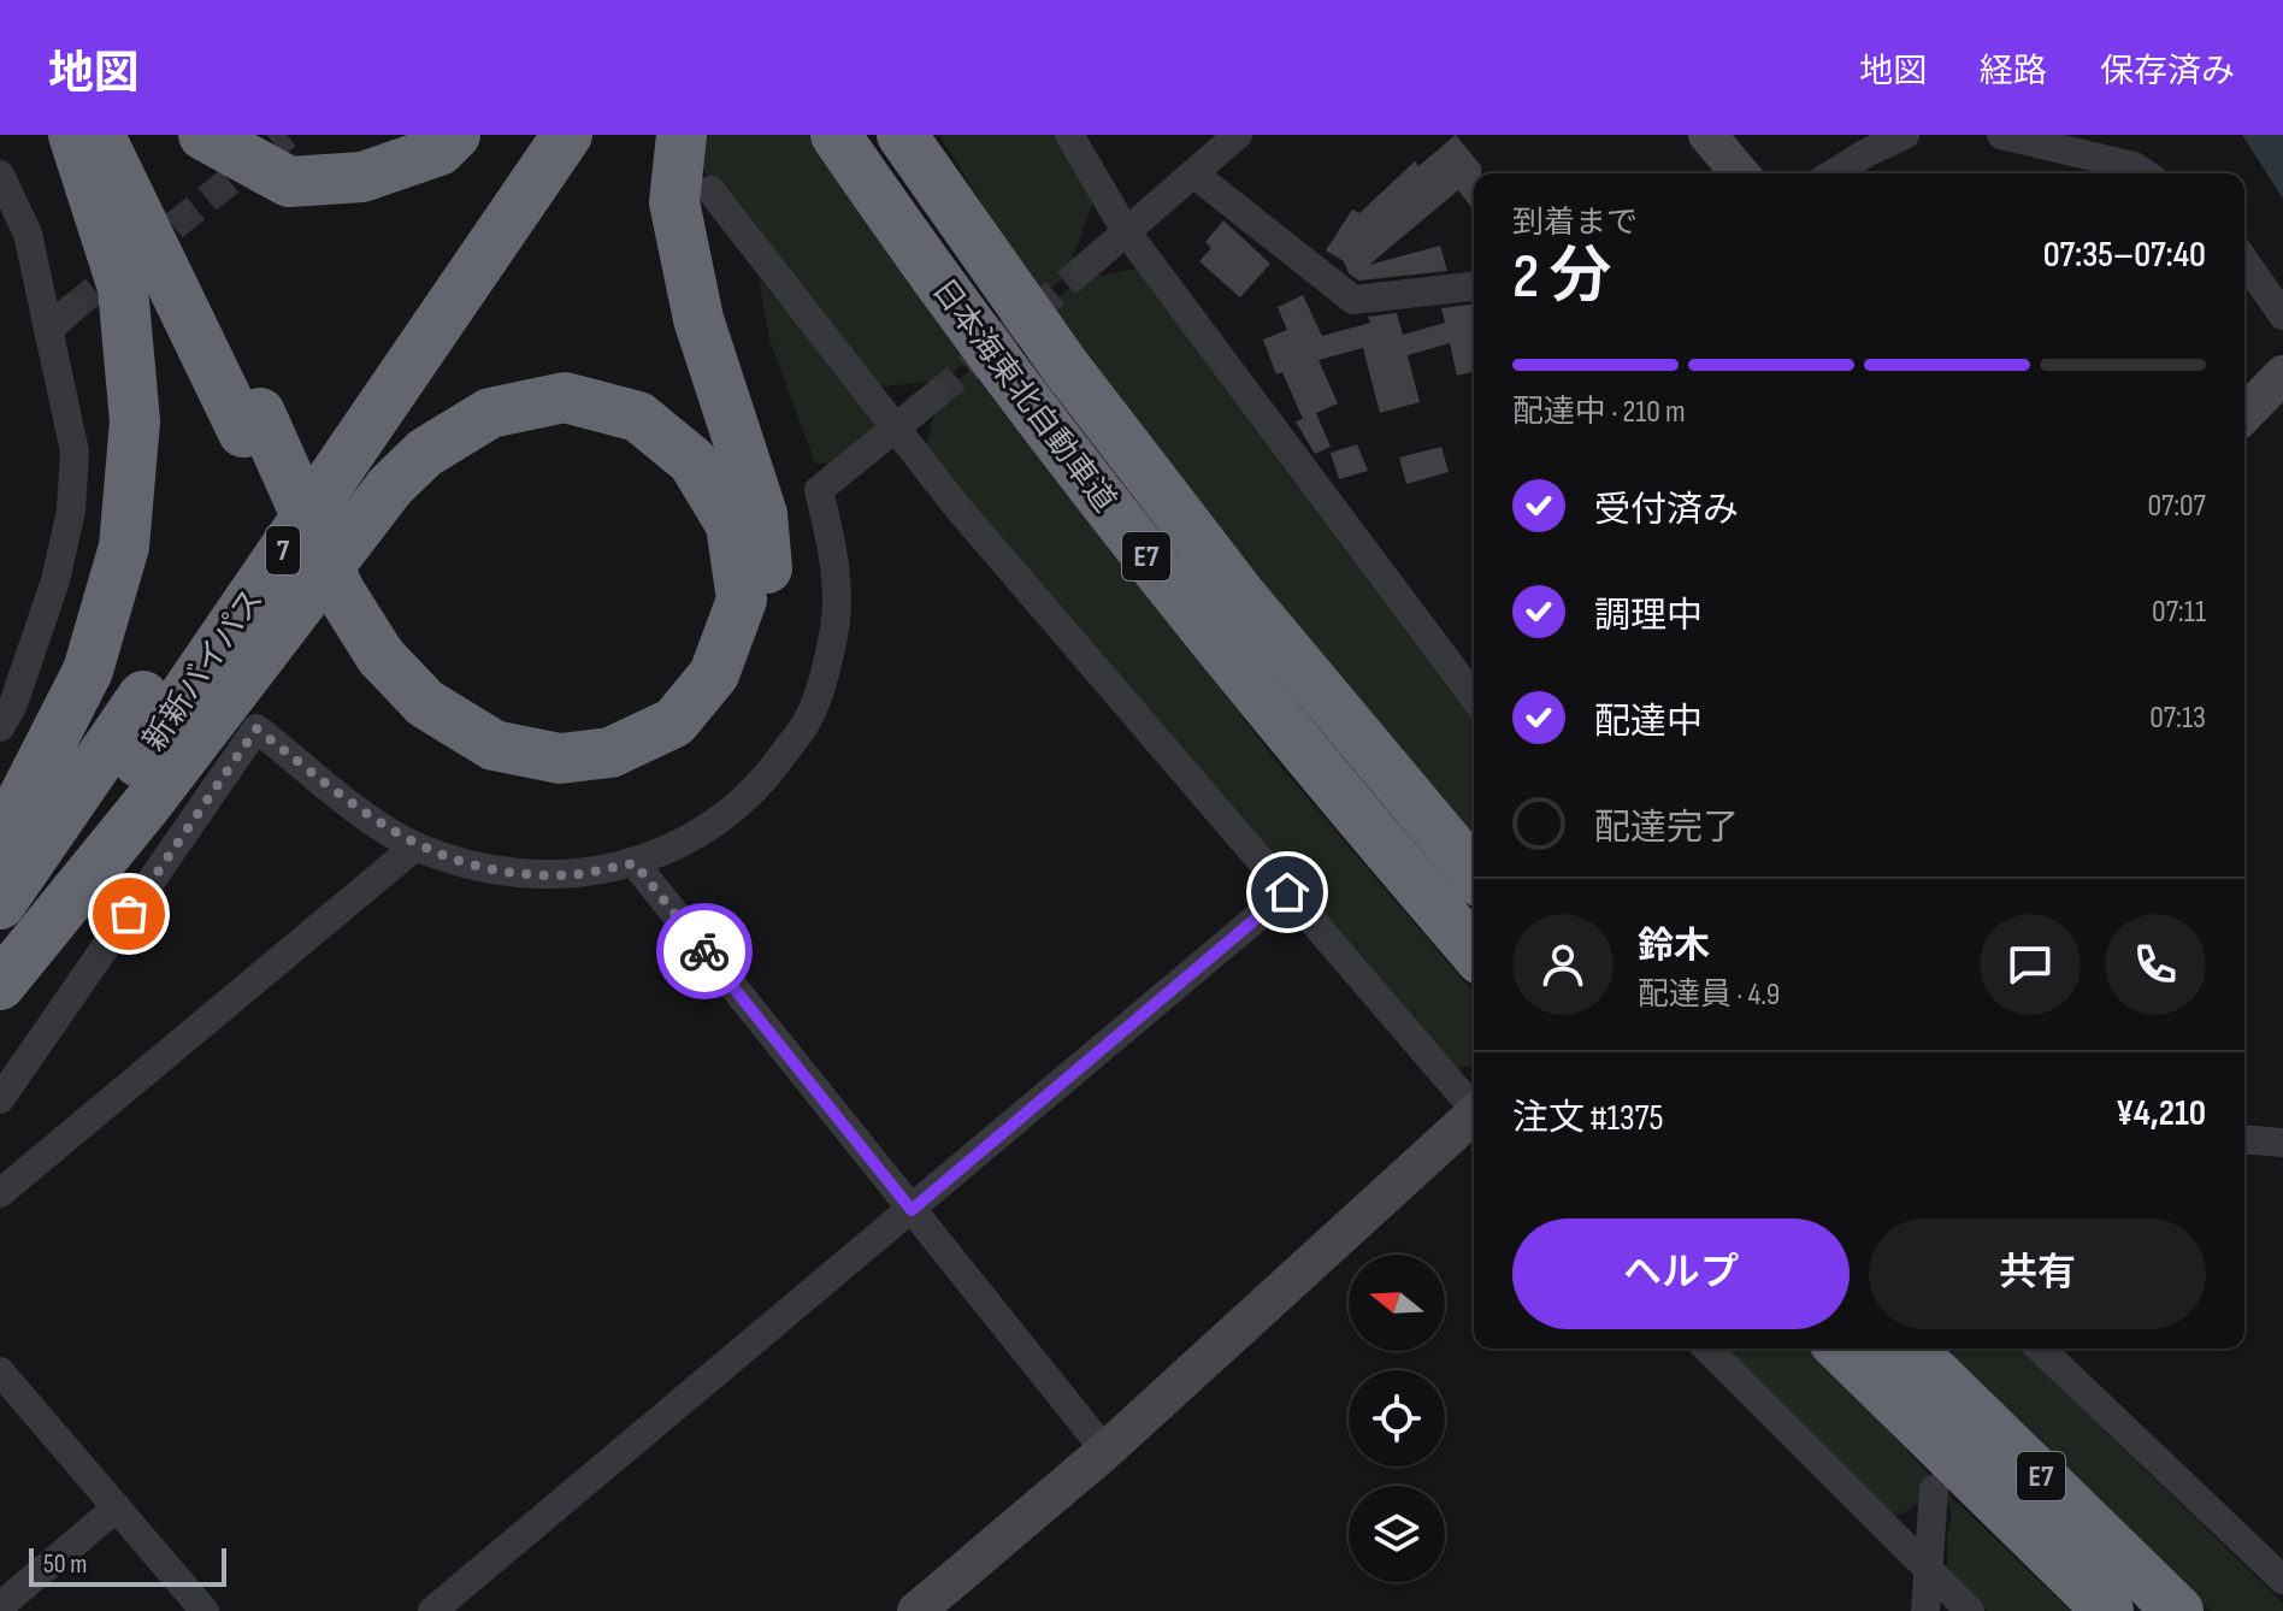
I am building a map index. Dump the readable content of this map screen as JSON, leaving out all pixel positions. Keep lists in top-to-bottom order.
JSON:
{
  "streets": {
    "highway": [
      "日本海東北自動車道",
      "7",
      "E7",
      "新新バイパス"
    ]
  },
  "scale_bar": "50 m",
  "north": "left",
  "page": {
    "header": "地図",
    "nav": ["地図", "経路", "保存済み"],
    "heading": ["2 分", "到着まで", "07:35–07:40"],
    "panel": [
      "鈴木",
      "配達員 · 4.9",
      "注文 #1375",
      "¥4,210"
    ],
    "bar": "配達中 · 210 m",
    "list": [
      ["受付済み", "07:07"],
      ["調理中", "07:11"],
      ["配達中", "07:13"],
      "配達完了"
    ],
    "buttons": ["ヘルプ", "共有"],
    "scale": "50 m"
  }
}
